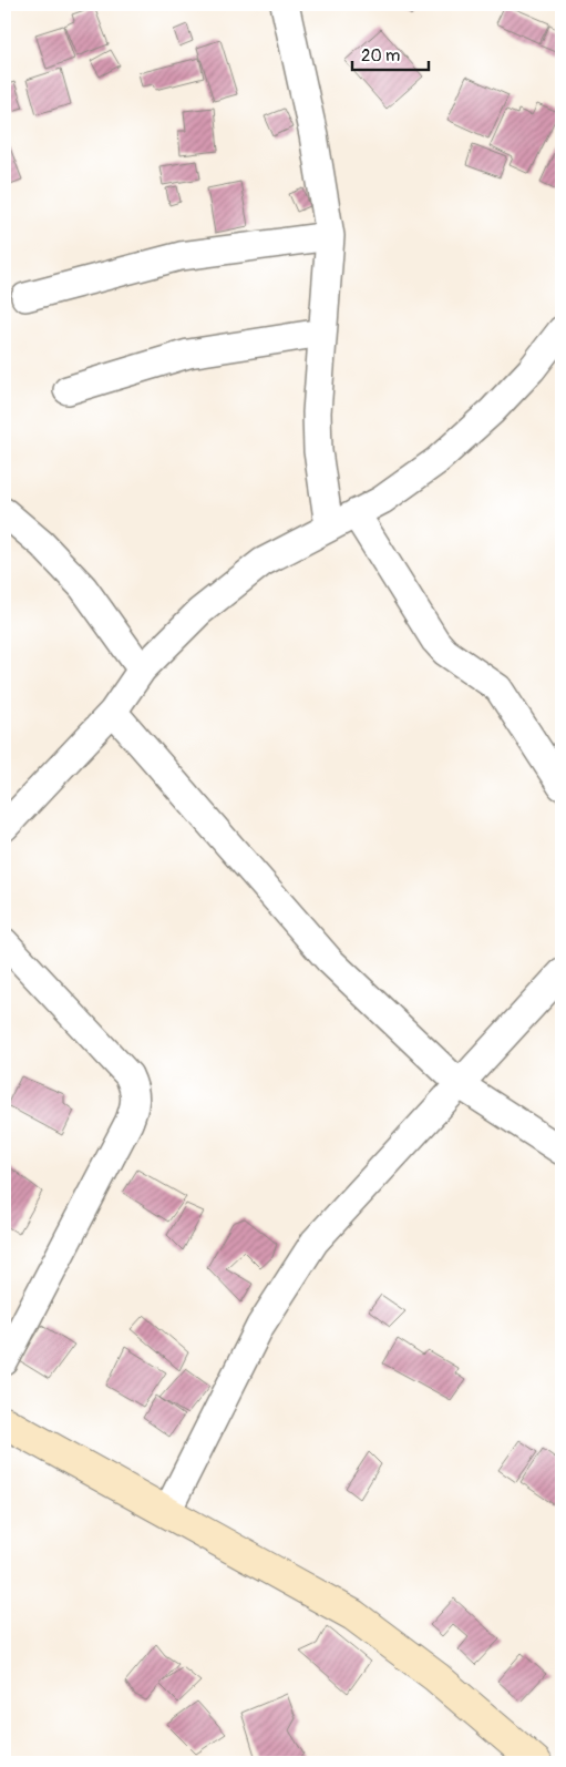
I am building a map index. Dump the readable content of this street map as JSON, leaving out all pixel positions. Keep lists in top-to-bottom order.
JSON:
{
  "scale_bar": "20 m"
}
